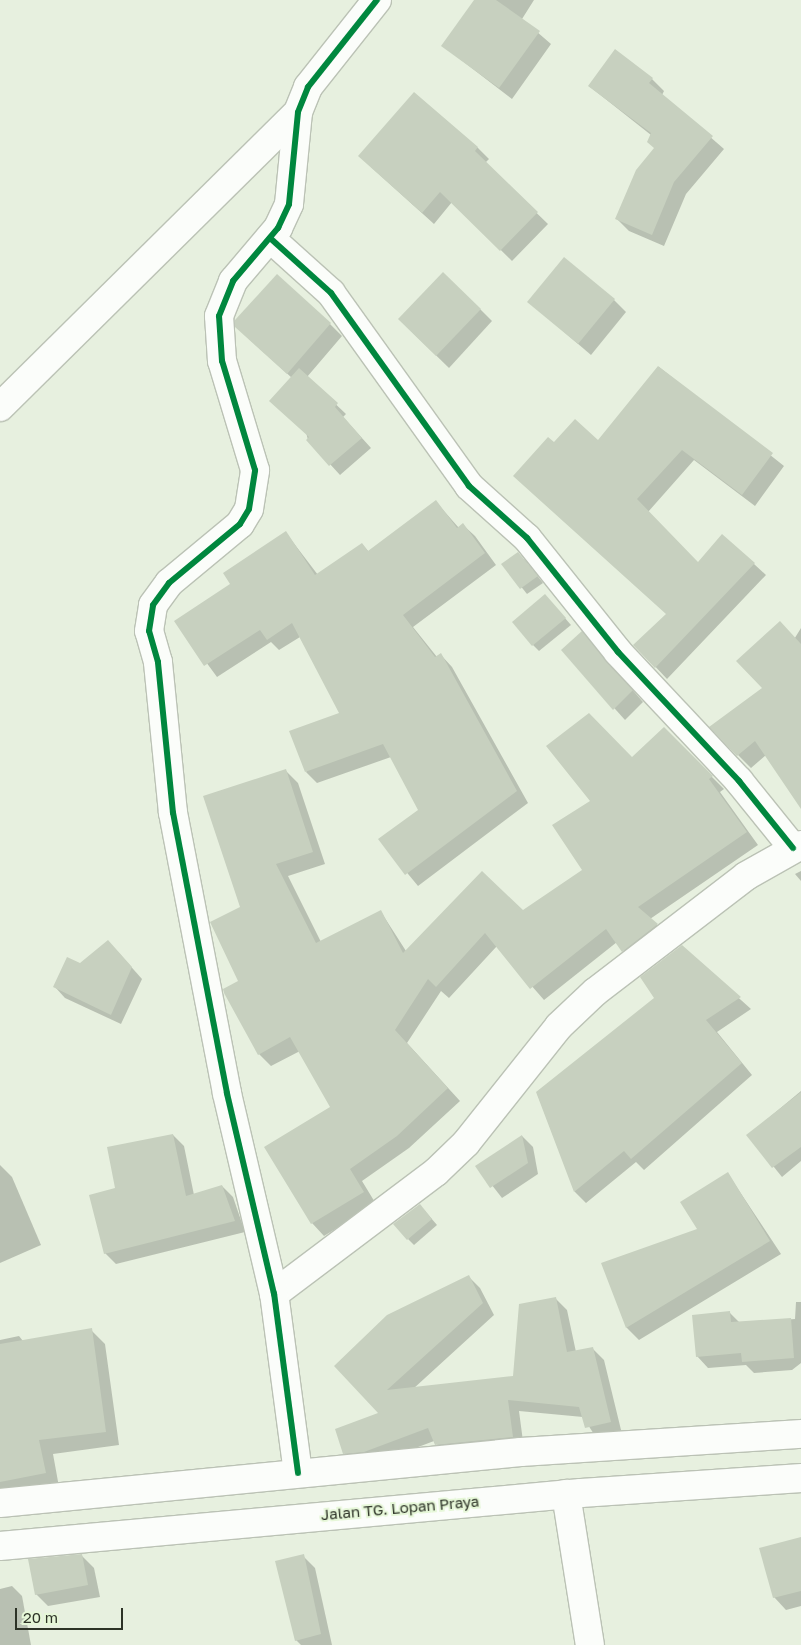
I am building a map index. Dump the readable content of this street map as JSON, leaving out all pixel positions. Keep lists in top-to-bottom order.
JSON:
{
  "streets": {
    "main road": ["Jalan TG. Lopan Praya"]
  },
  "scale_bar": "20 m"
}
